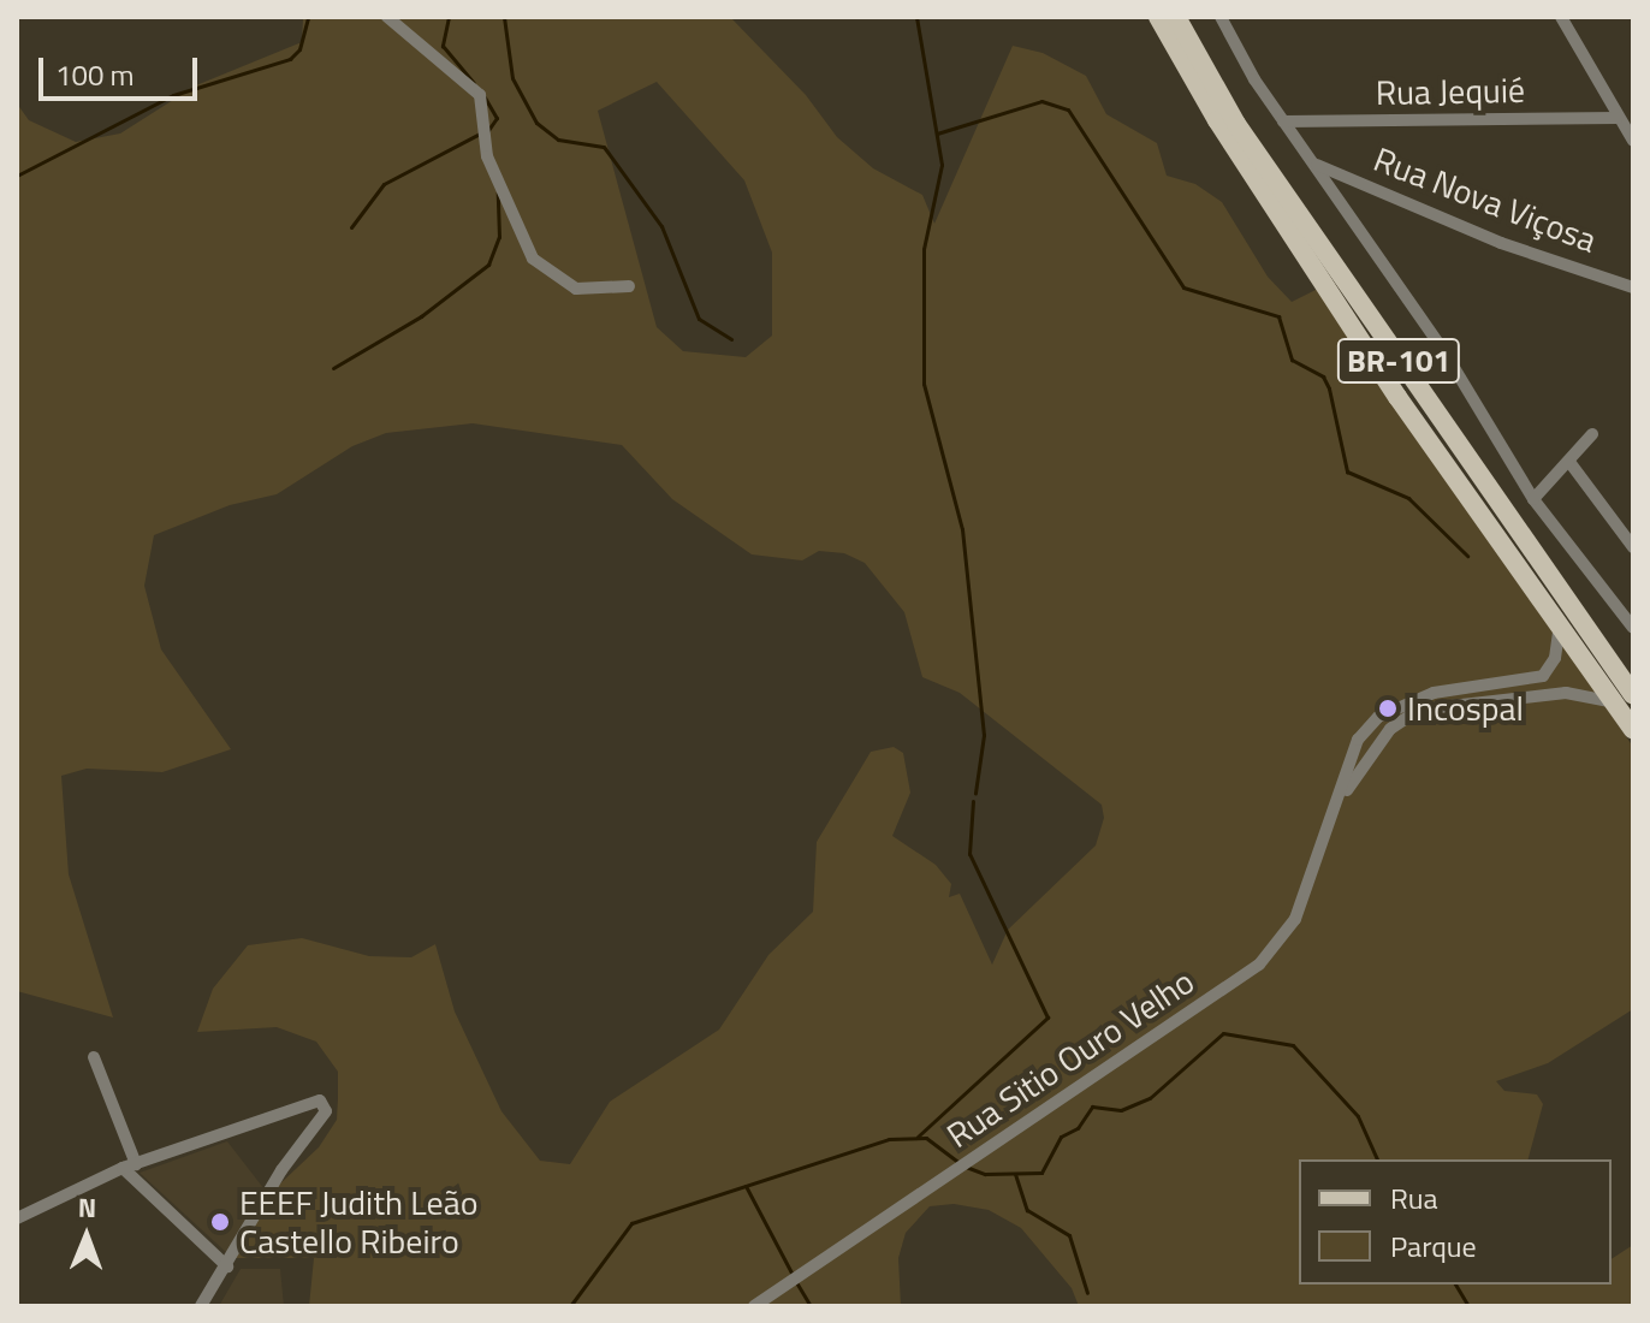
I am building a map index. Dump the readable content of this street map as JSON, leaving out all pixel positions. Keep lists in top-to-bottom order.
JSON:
{
  "streets": {
    "main road": ["BR-101"],
    "street": ["Rua Jequié", "Rua Nova Viçosa", "Rua Sitio Ouro Velho"]
  },
  "crossings": [
    ["BR-101", "Rua Sitio Ouro Velho"]
  ],
  "places": ["Incospal", "EEEF Judith Leão Castello Ribeiro"],
  "legend": ["Rua", "Parque"],
  "scale_bar": "100 m",
  "north": "top"
}
